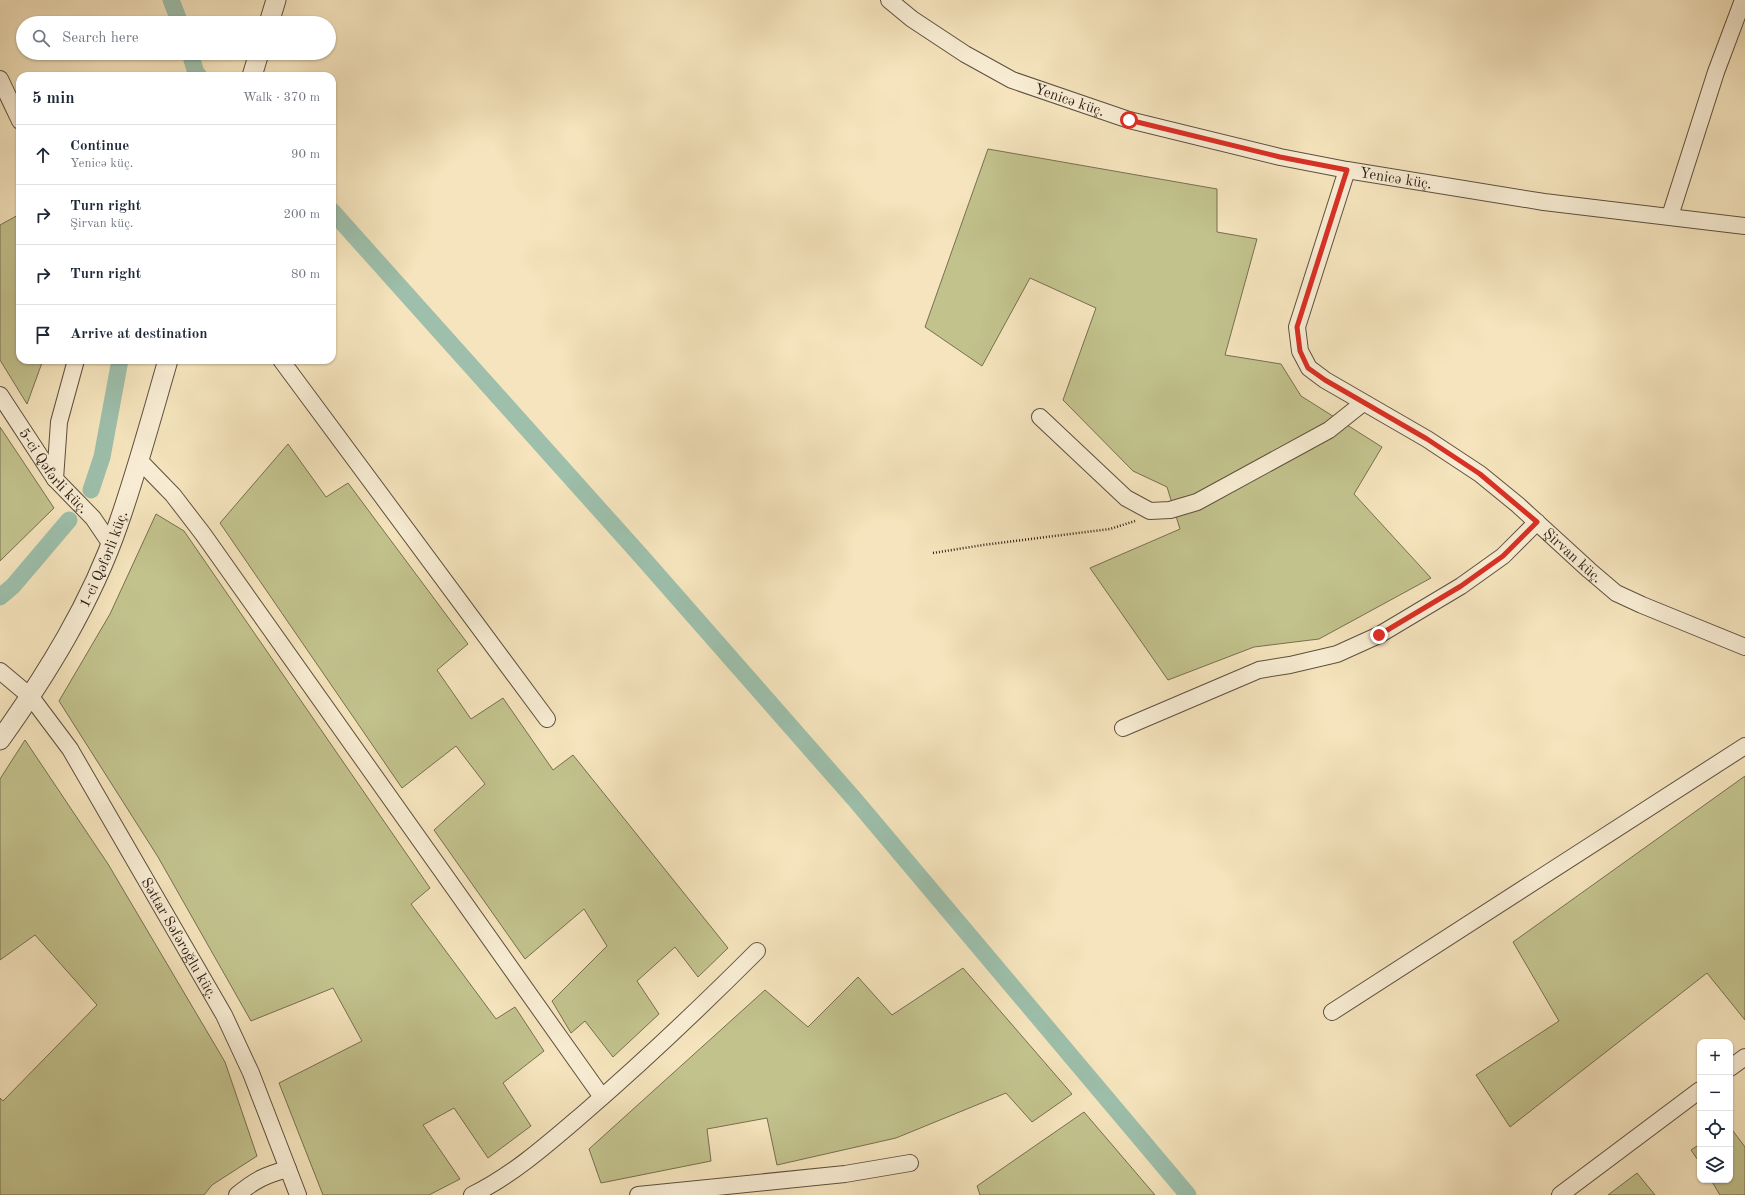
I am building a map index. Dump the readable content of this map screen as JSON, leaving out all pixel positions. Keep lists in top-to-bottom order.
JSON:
{
  "streets": {
    "street": [
      "Yenicə küç.",
      "5-ci Qəfərli küç.",
      "Şirvan küç.",
      "1-ci Qəfərli küç.",
      "Səttar Səfəroğlu küç."
    ]
  },
  "crossings": [
    ["Yenicə küç.", "Şirvan küç."],
    ["5-ci Qəfərli küç.", "1-ci Qəfərli küç."],
    ["1-ci Qəfərli küç.", "Səttar Səfəroğlu küç."]
  ],
  "page": {
    "search": "Search here",
    "heading": ["5 min", "Walk · 370 m"],
    "list": [
      ["Continue", "Yenicə küç.", "90 m"],
      ["Turn right", "Şirvan küç.", "200 m"],
      ["Turn right", "80 m"],
      "Arrive at destination"
    ],
    "map_buttons": ["+", "−"]
  }
}
